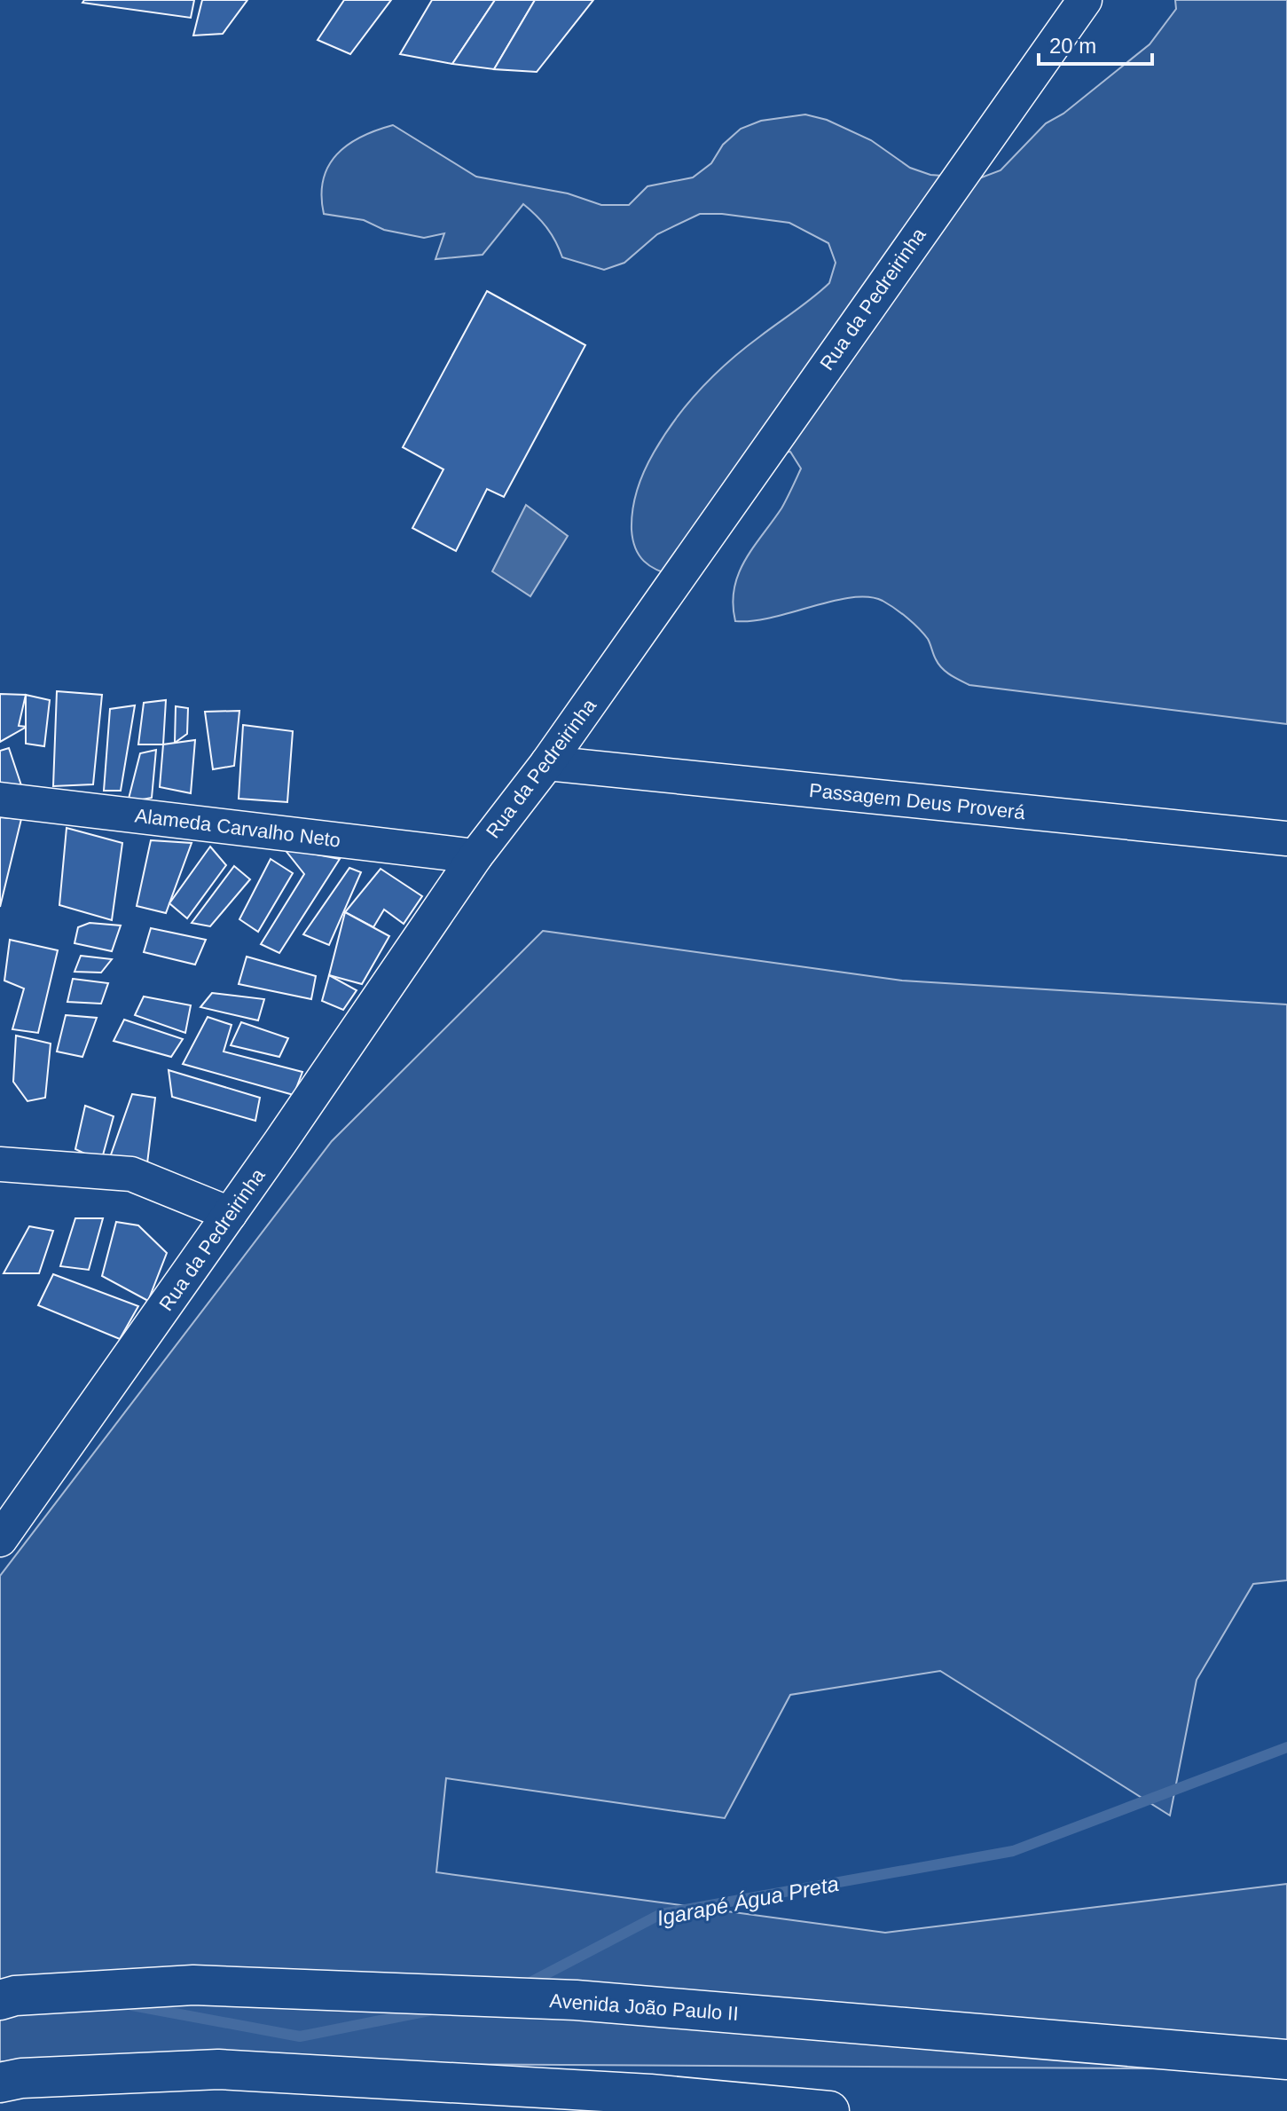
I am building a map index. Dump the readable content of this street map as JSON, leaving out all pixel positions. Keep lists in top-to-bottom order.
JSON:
{
  "streets": {
    "main road": ["Avenida João Paulo II"],
    "street": ["Rua da Pedreirinha", "Passagem Deus Proverá", "Alameda Carvalho Neto"]
  },
  "crossings": [
    ["Rua da Pedreirinha", "Passagem Deus Proverá"],
    ["Rua da Pedreirinha", "Alameda Carvalho Neto"]
  ],
  "water": ["Igarapé Água Preta"],
  "scale_bar": "20 m"
}
